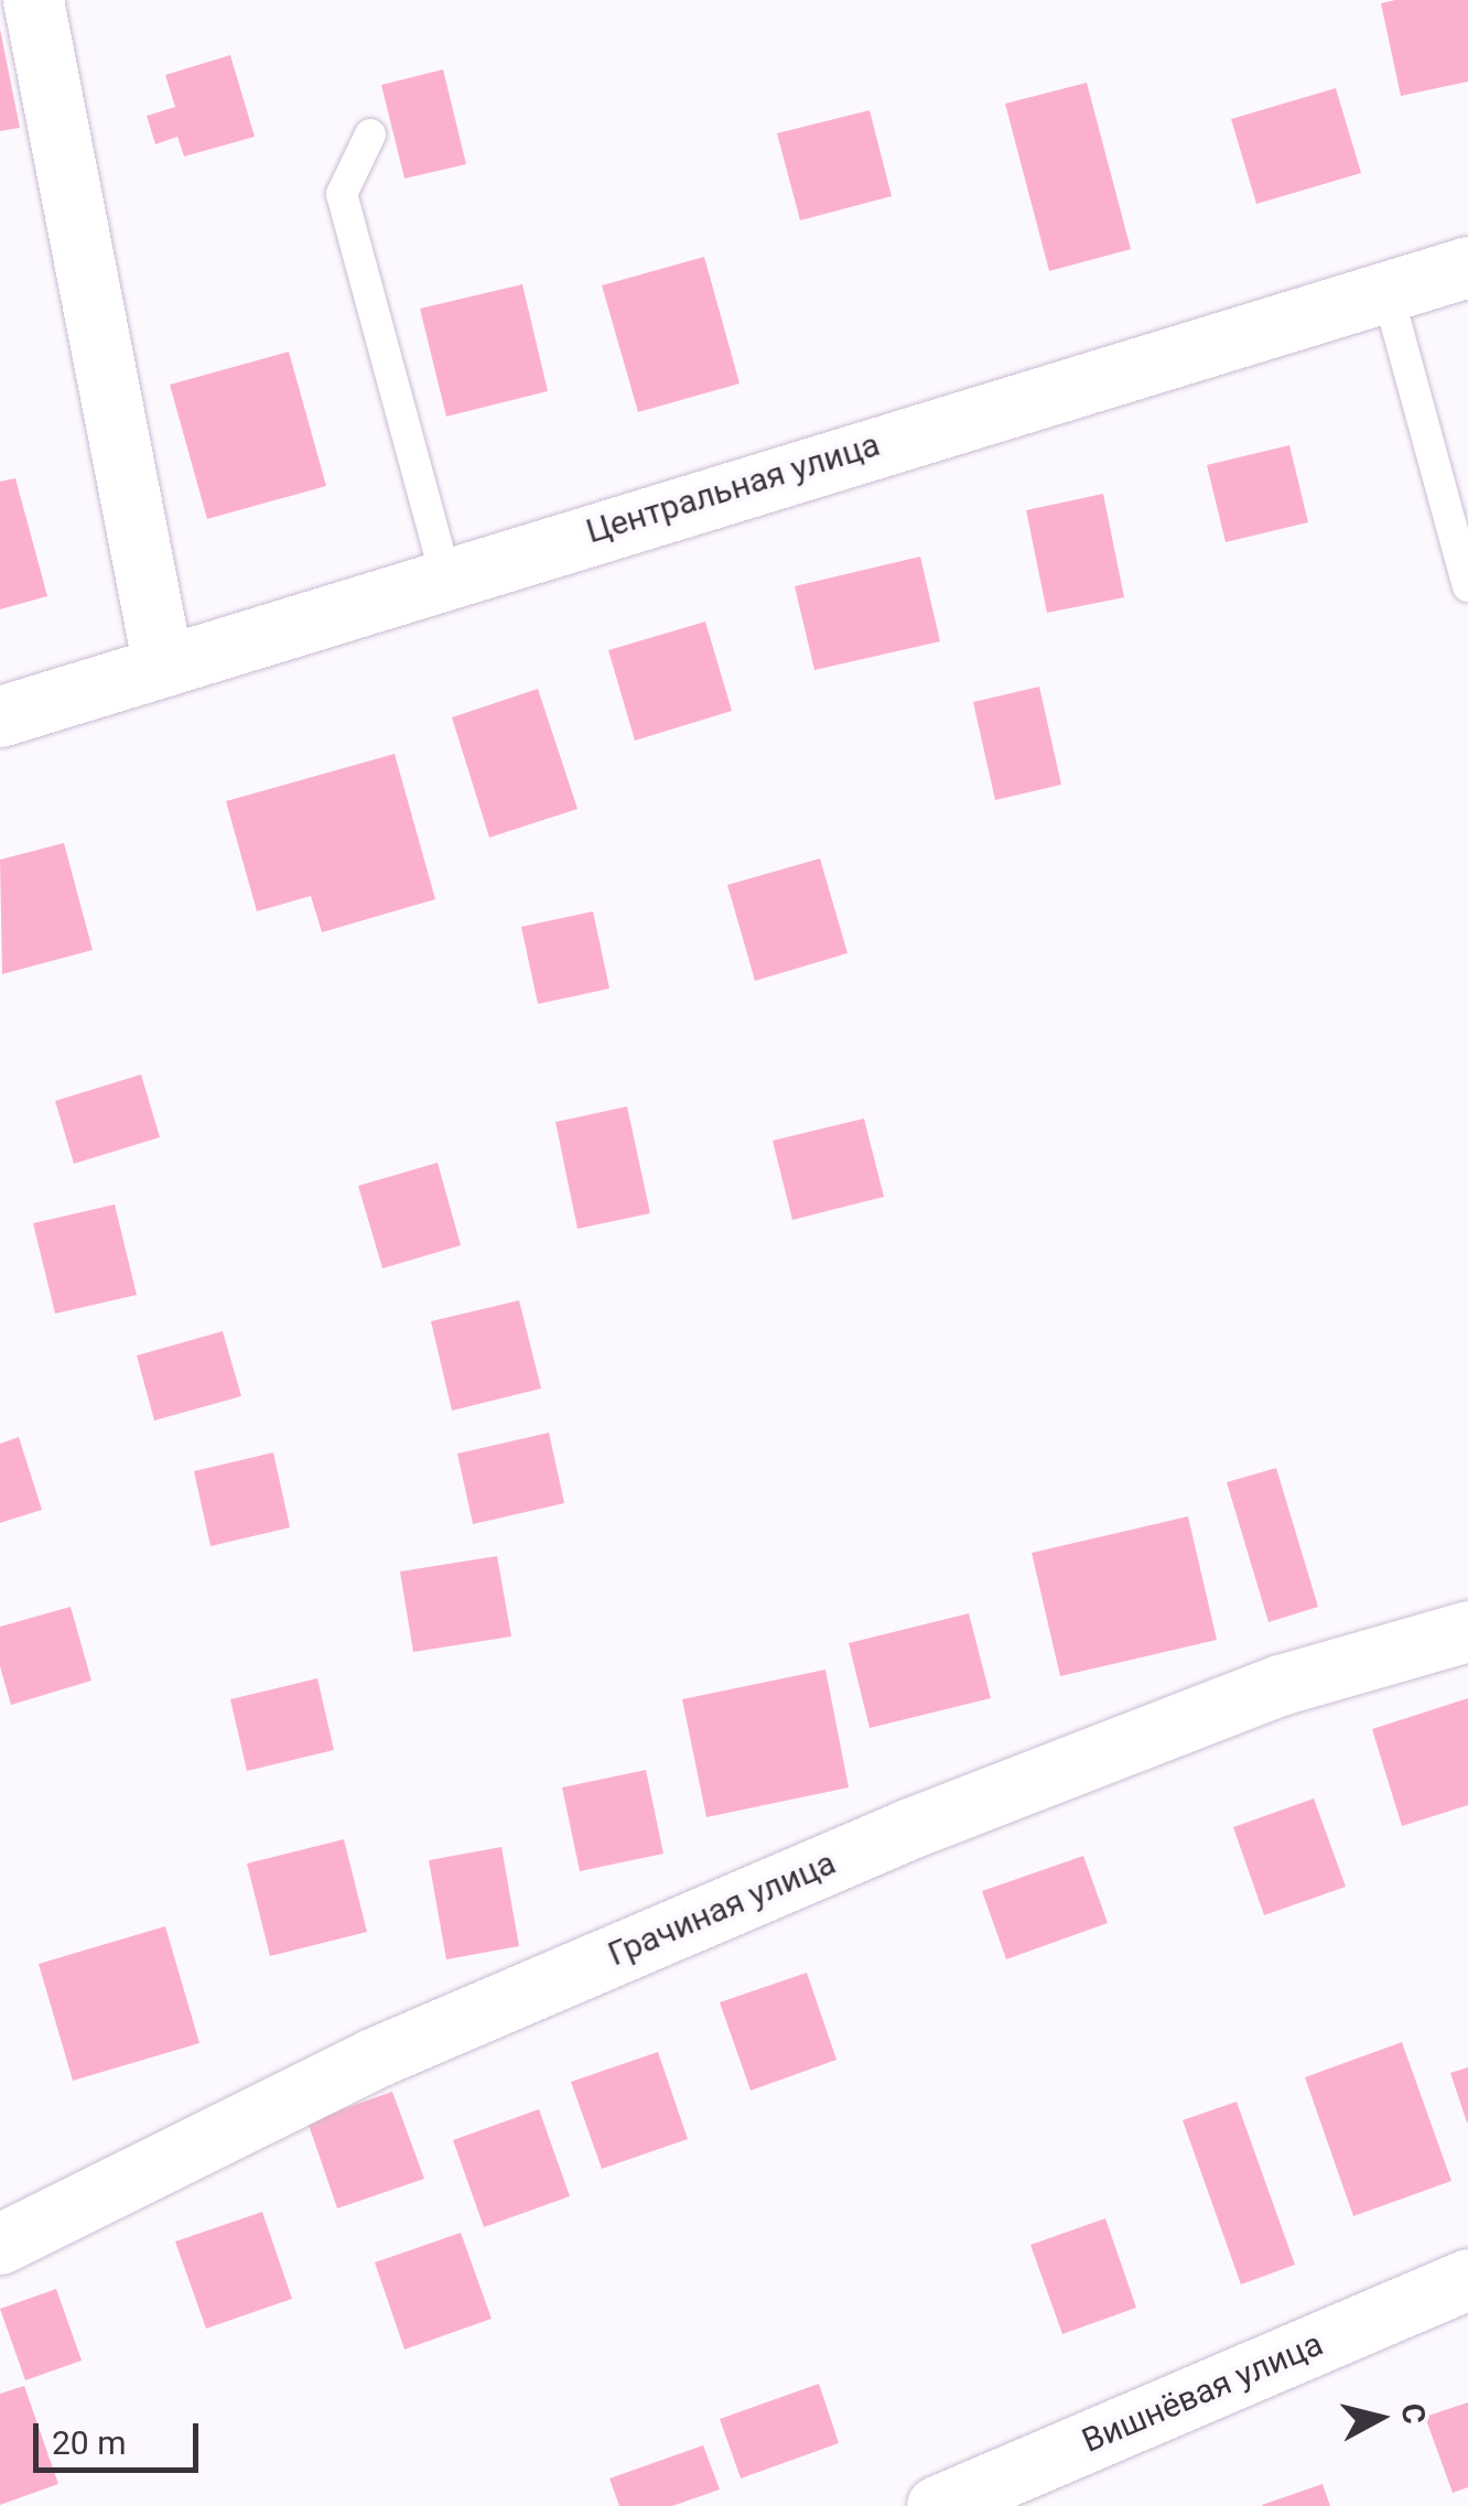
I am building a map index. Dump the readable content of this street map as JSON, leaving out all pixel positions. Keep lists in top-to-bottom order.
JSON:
{
  "streets": {
    "street": ["Центральная улица", "Грачиная улица", "Вишнёвая улица"]
  },
  "scale_bar": "20 m",
  "north": "right"
}
